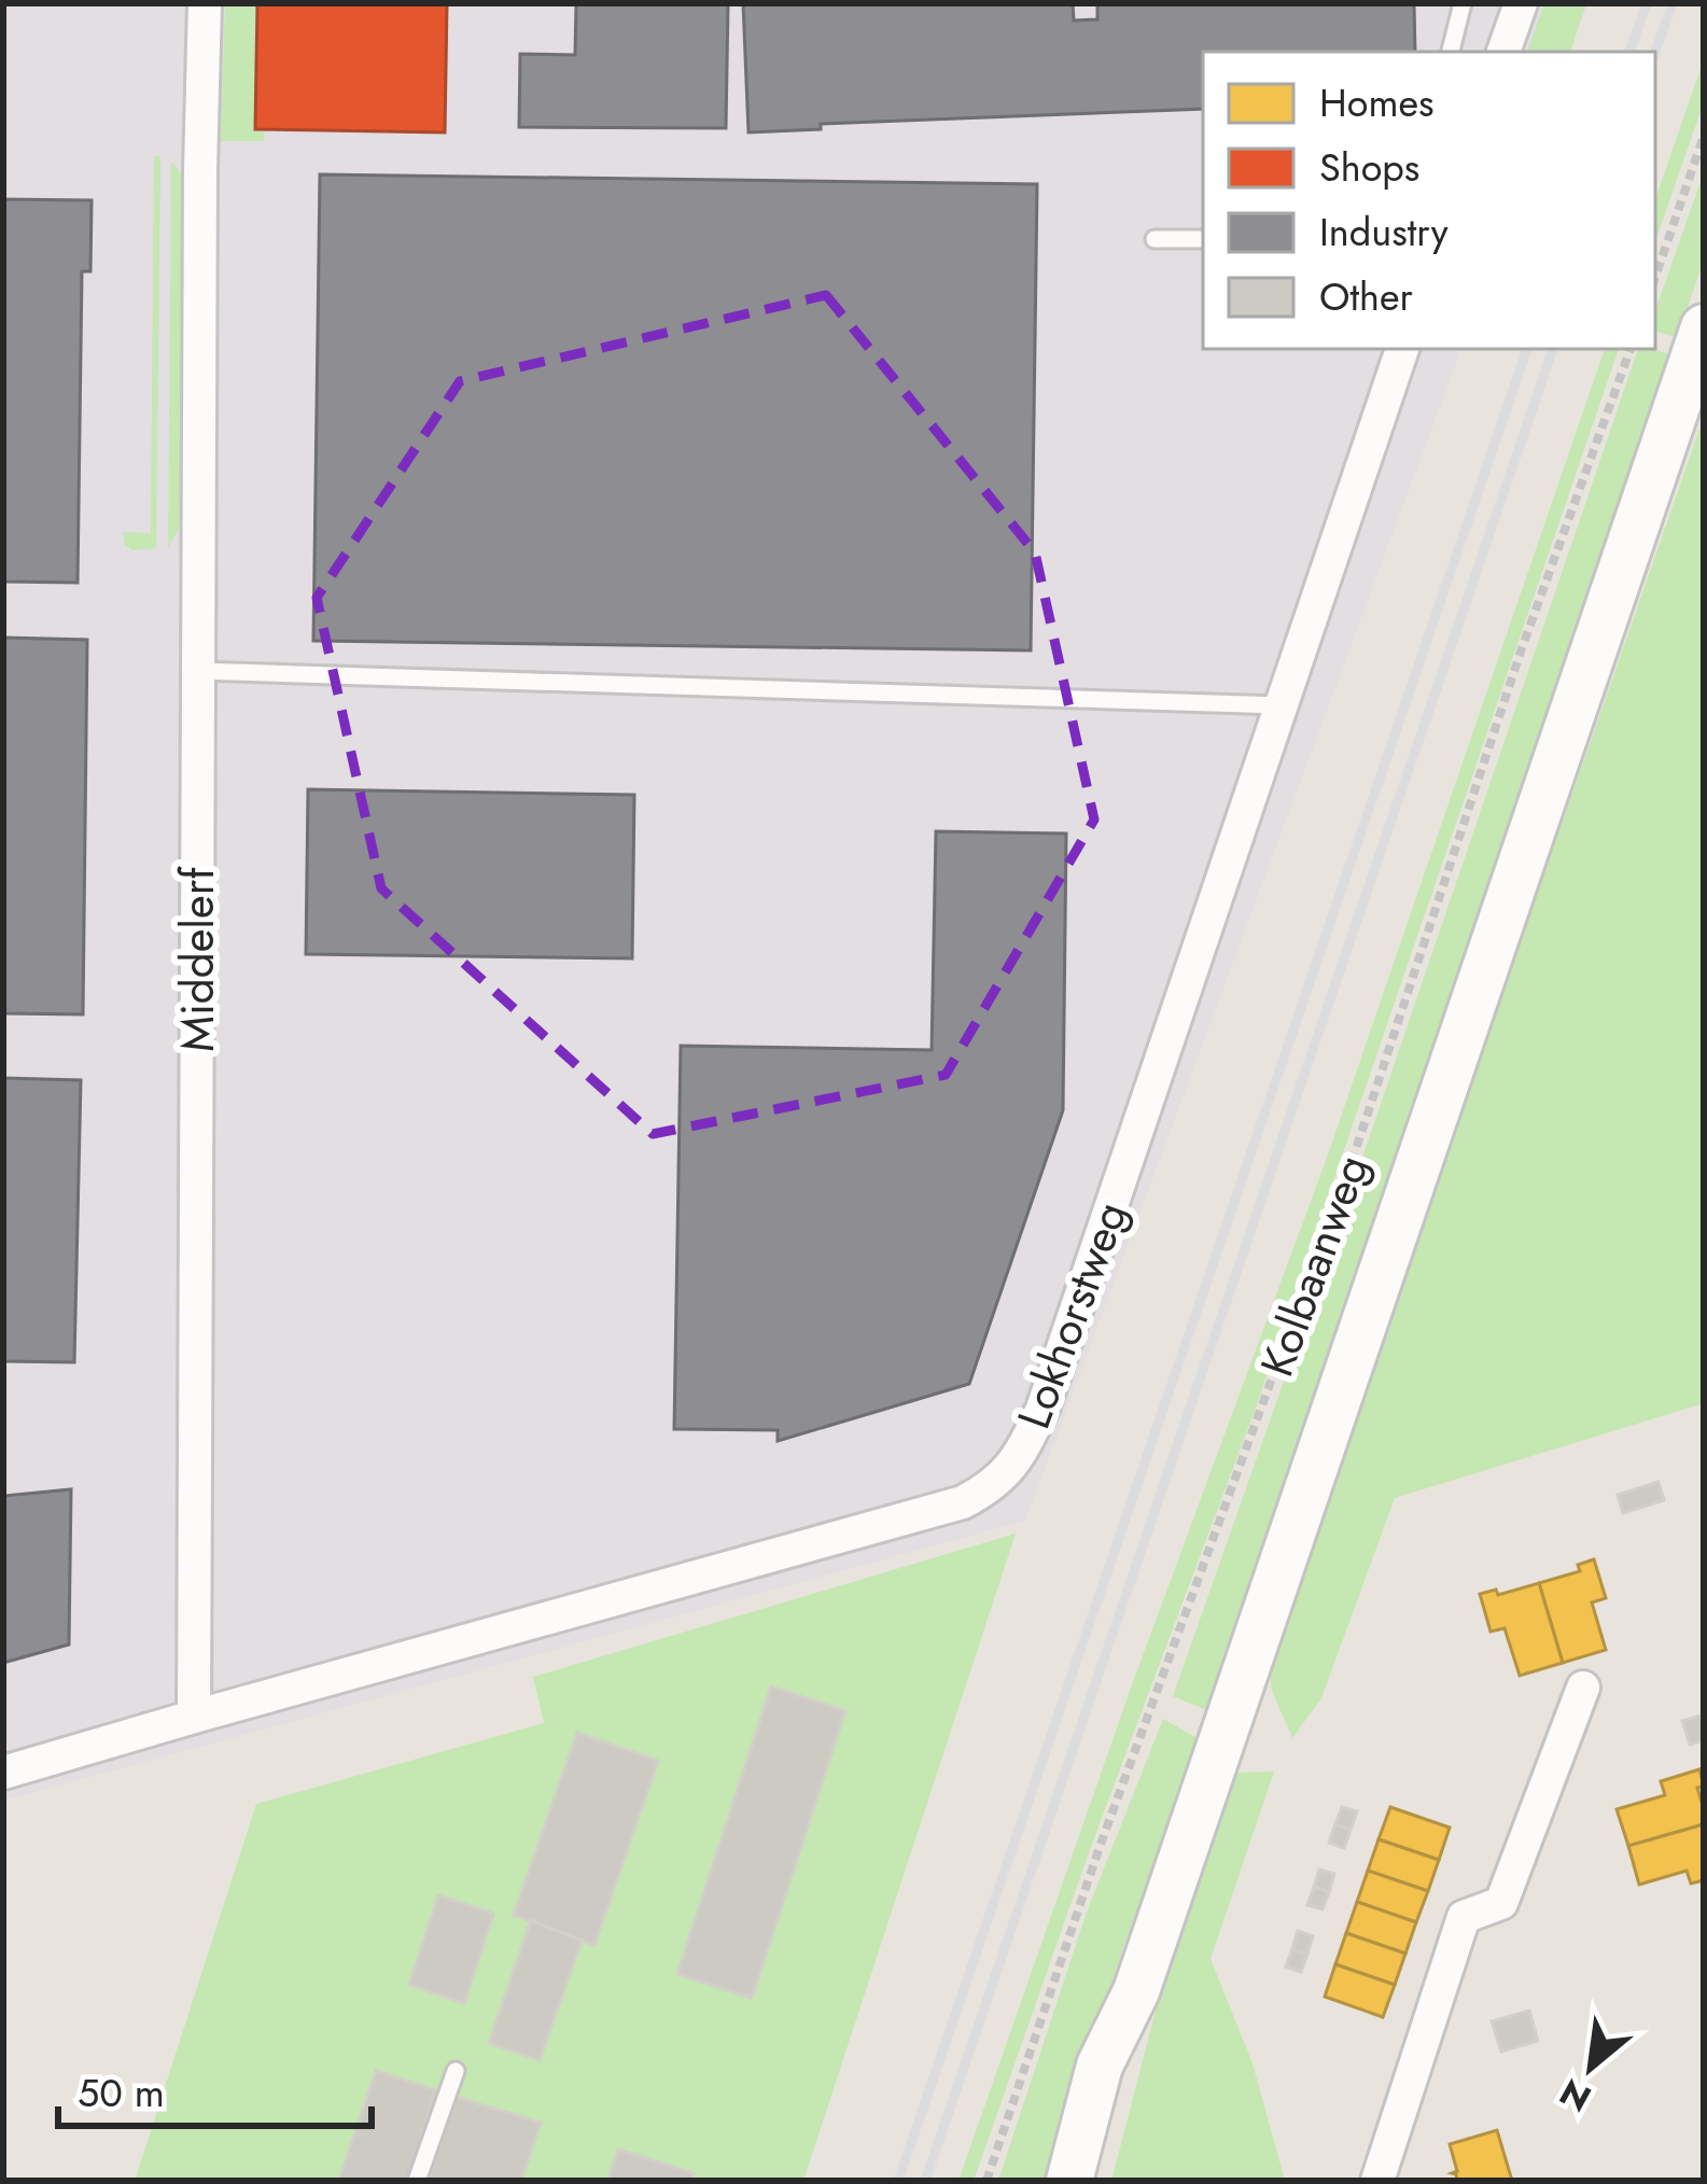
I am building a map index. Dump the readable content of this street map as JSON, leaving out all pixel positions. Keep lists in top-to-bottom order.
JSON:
{
  "streets": {
    "street": ["Middelerf", "Kolbaanweg", "Lokhorstweg"]
  },
  "crossings": [
    ["Middelerf", "Lokhorstweg"]
  ],
  "legend": [
    "Homes",
    "Shops",
    "Industry",
    "Other"
  ],
  "scale_bar": "50 m",
  "north": "bottom left"
}
